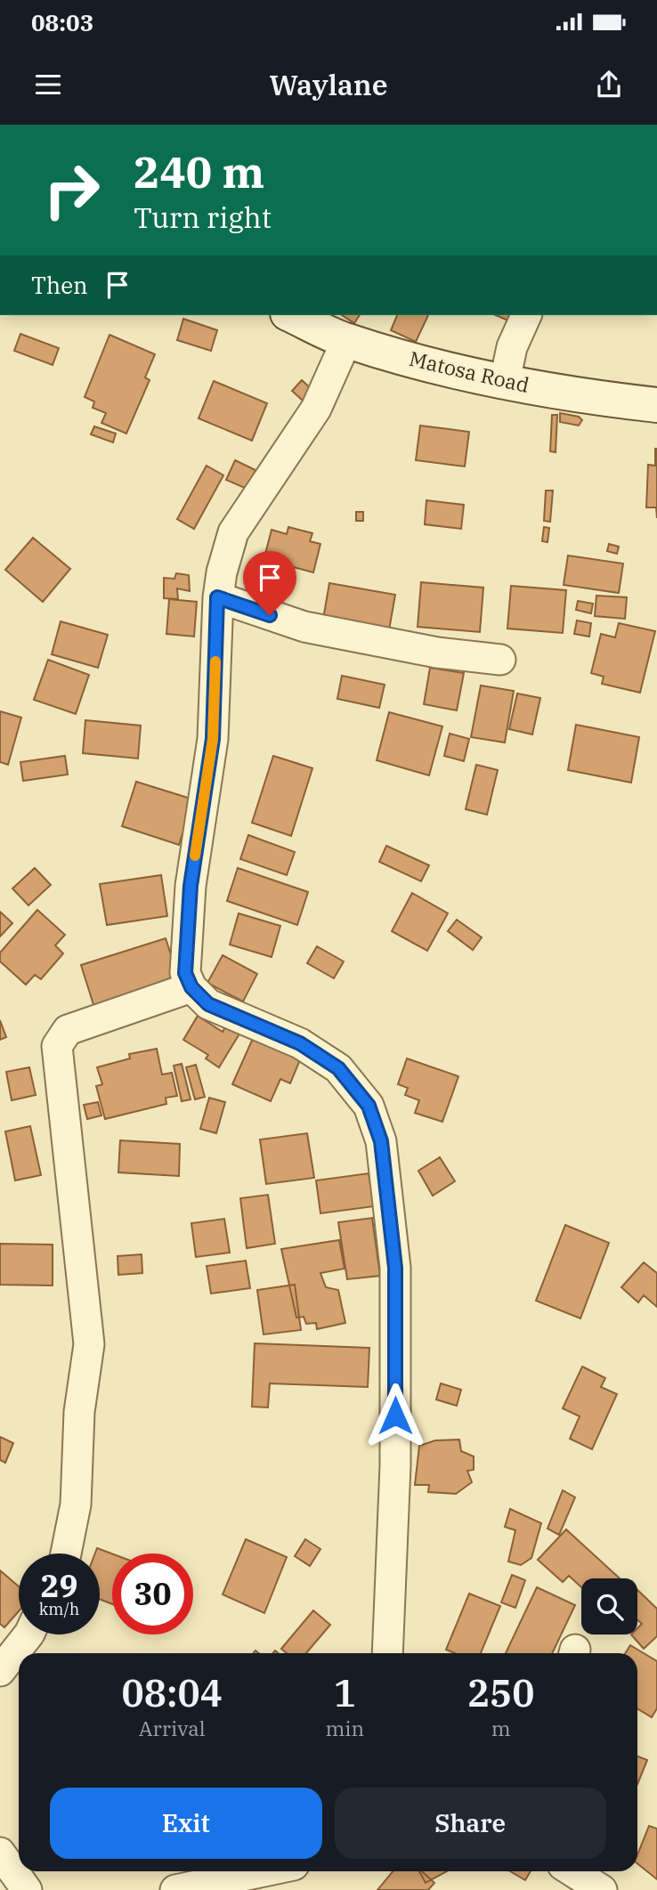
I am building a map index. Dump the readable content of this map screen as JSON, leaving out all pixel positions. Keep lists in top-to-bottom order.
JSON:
{
  "streets": {
    "street": ["Matosa Road"]
  },
  "page": {
    "status": "08:03",
    "header": "Waylane",
    "turn": ["240 m", "Turn right"],
    "then": "Then",
    "speed": "29 km/h",
    "limit": "30",
    "eta": [
      "08:04",
      "Arrival",
      "1",
      "min",
      "250",
      "m"
    ],
    "buttons": ["Exit", "Share"]
  }
}
